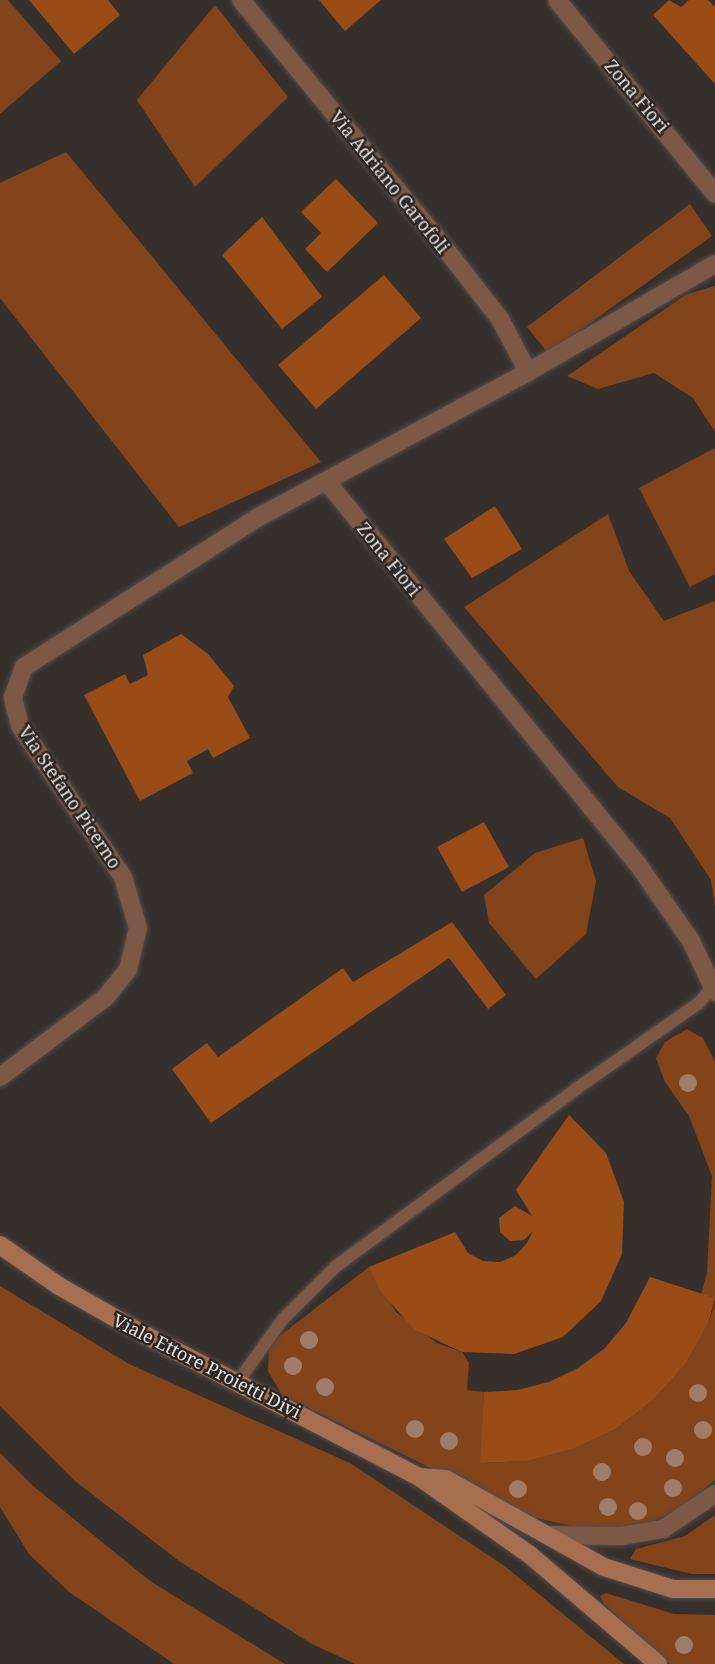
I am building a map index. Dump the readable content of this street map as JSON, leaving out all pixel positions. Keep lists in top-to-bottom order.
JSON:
{
  "streets": {
    "main road": ["Viale Ettore Proietti Divi"],
    "street": ["Zona Fiori", "Via Adriano Garofoli", "Via Stefano Picerno"]
  },
  "crossings": [
    ["Zona Fiori", "Via Stefano Picerno"]
  ]
}
